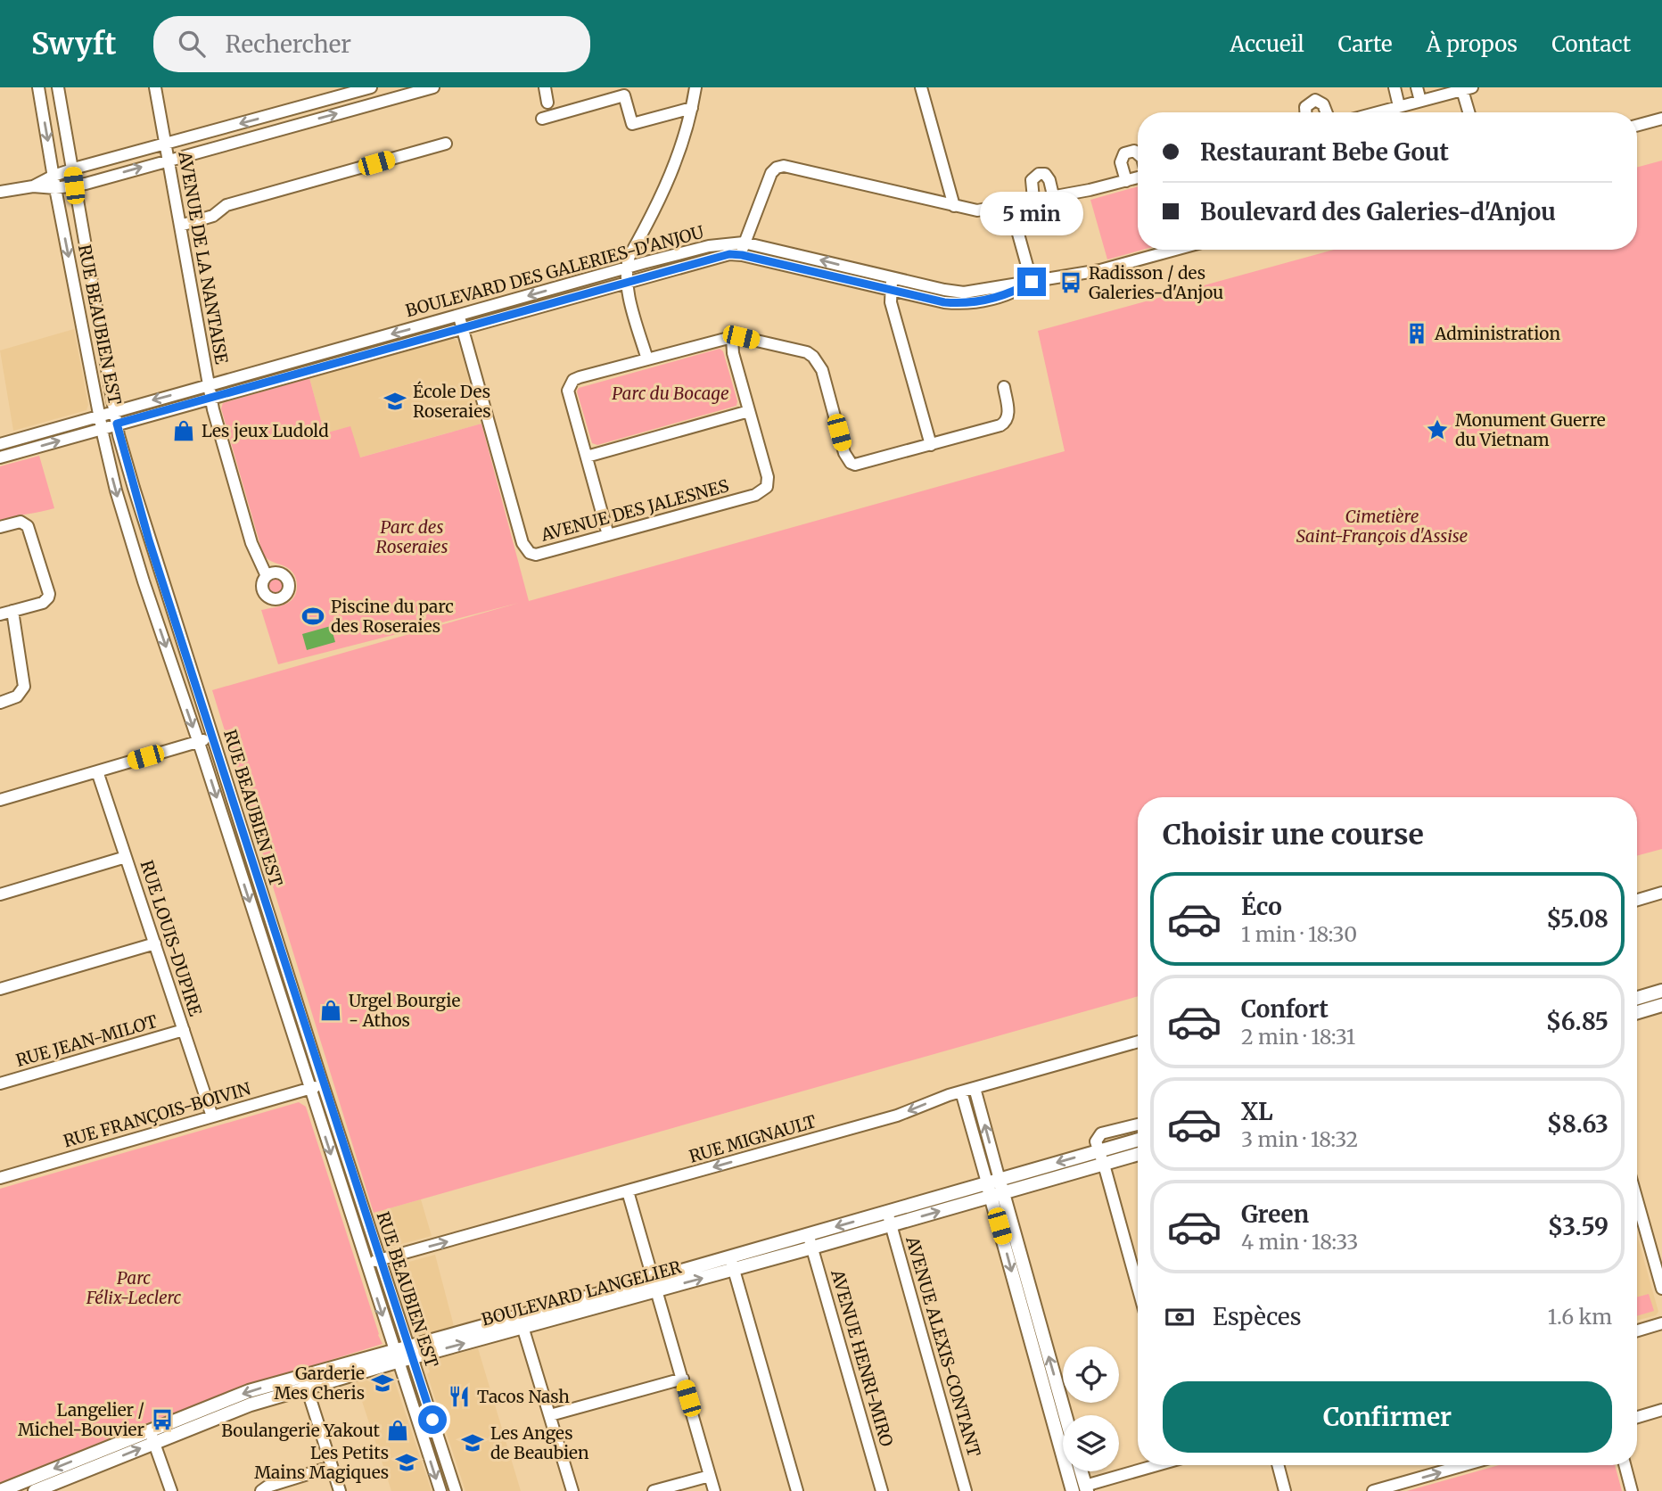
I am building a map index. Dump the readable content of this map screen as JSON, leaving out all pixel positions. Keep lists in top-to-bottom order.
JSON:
{
  "streets": {
    "main road": ["BOULEVARD LANGELIER"],
    "street": [
      "AVENUE DE LA NANTAISE",
      "BOULEVARD DES GALERIES-D'ANJOU",
      "RUE BEAUBIEN EST",
      "AVENUE DES JALESNES",
      "RUE LOUIS-DUPIRE",
      "RUE JEAN-MILOT",
      "RUE FRANÇOIS-BOIVIN",
      "RUE MIGNAULT",
      "AVENUE ALEXIS-CONTANT",
      "AVENUE HENRI-MIRO"
    ]
  },
  "crossings": [
    ["AVENUE DE LA NANTAISE", "BOULEVARD DES GALERIES-D'ANJOU"],
    ["BOULEVARD DES GALERIES-D'ANJOU", "RUE BEAUBIEN EST"],
    ["BOULEVARD DES GALERIES-D'ANJOU", "AVENUE DES JALESNES"],
    ["RUE BEAUBIEN EST", "RUE FRANÇOIS-BOIVIN"],
    ["RUE BEAUBIEN EST", "RUE MIGNAULT"],
    ["RUE BEAUBIEN EST", "BOULEVARD LANGELIER"],
    ["RUE LOUIS-DUPIRE", "RUE JEAN-MILOT"],
    ["RUE LOUIS-DUPIRE", "RUE FRANÇOIS-BOIVIN"],
    ["BOULEVARD LANGELIER", "AVENUE ALEXIS-CONTANT"],
    ["BOULEVARD LANGELIER", "AVENUE HENRI-MIRO"]
  ],
  "parks": [
    "Parc du Bocage",
    "Cimetière Saint-François d'Assise",
    "Parc des Roseraies",
    "Parc Félix-Leclerc"
  ],
  "places": {
    "bus stop": ["Radisson / des Galeries-d'Anjou", "Langelier / Michel-Bouvier"],
    "building": ["Administration"],
    "school or university": [
      "École Des Roseraies",
      "Garderie Mes Cheris",
      "Les Anges de Beaubien",
      "Les Petits Mains Magiques"
    ],
    "place": ["Monument Guerre du Vietnam"],
    "shop": ["Les jeux Ludold", "Urgel Bourgie - Athos", "Boulangerie Yakout"],
    "sports": ["Piscine du parc des Roseraies"],
    "restaurant": ["Tacos Nash"]
  },
  "page": {
    "header": "Swyft",
    "search": "Rechercher",
    "nav": [
      "Accueil",
      "Carte",
      "À propos",
      "Contact"
    ],
    "banner": ["Restaurant Bebe Gout", "Boulevard des Galeries-d'Anjou"],
    "bubble": "5 min",
    "heading": "Choisir une course",
    "list": [
      {
        "name": "Éco",
        "note": "1 min · 18:30",
        "value": "$5.08"
      },
      {
        "name": "Confort",
        "note": "2 min · 18:31",
        "value": "$6.85"
      },
      {
        "name": "XL",
        "note": "3 min · 18:32",
        "value": "$8.63"
      },
      {
        "name": "Green",
        "note": "4 min · 18:33",
        "value": "$3.59"
      }
    ],
    "pay": ["Espèces", "1.6 km"],
    "buttons": "Confirmer"
  }
}
